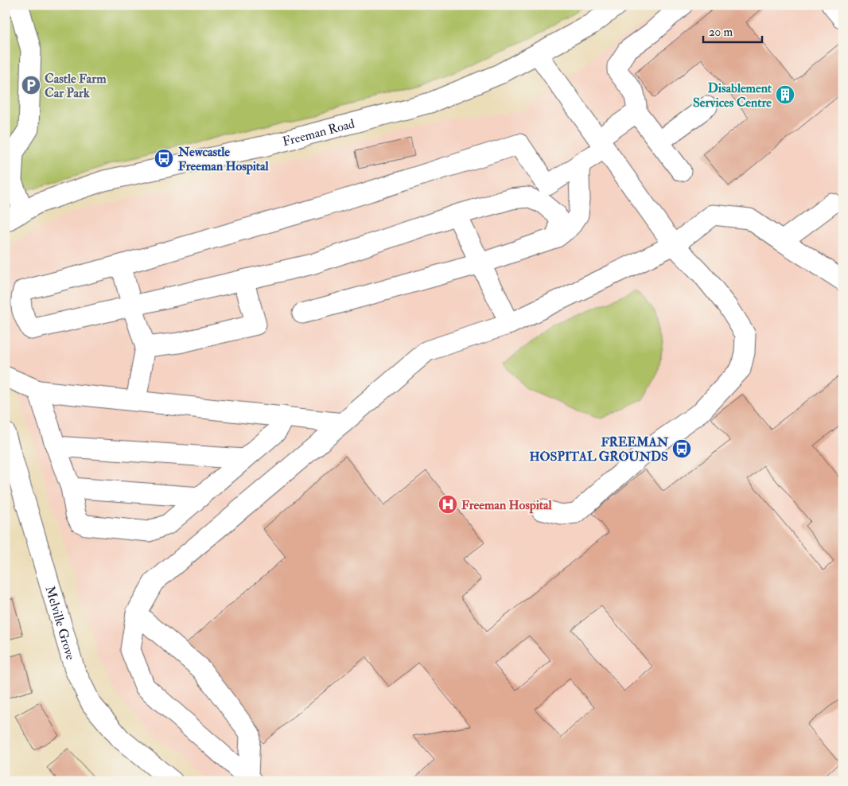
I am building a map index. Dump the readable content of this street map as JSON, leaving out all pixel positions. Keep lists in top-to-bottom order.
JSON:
{
  "streets": {
    "street": ["Freeman Road", "Melville Grove"]
  },
  "places": {
    "parking": ["Castle Farm Car Park"],
    "building": ["Disablement Services Centre"],
    "bus stop": ["Newcastle Freeman Hospital", "FREEMAN HOSPITAL GROUNDS"],
    "hospital": ["Freeman Hospital"]
  },
  "scale_bar": "20 m"
}
